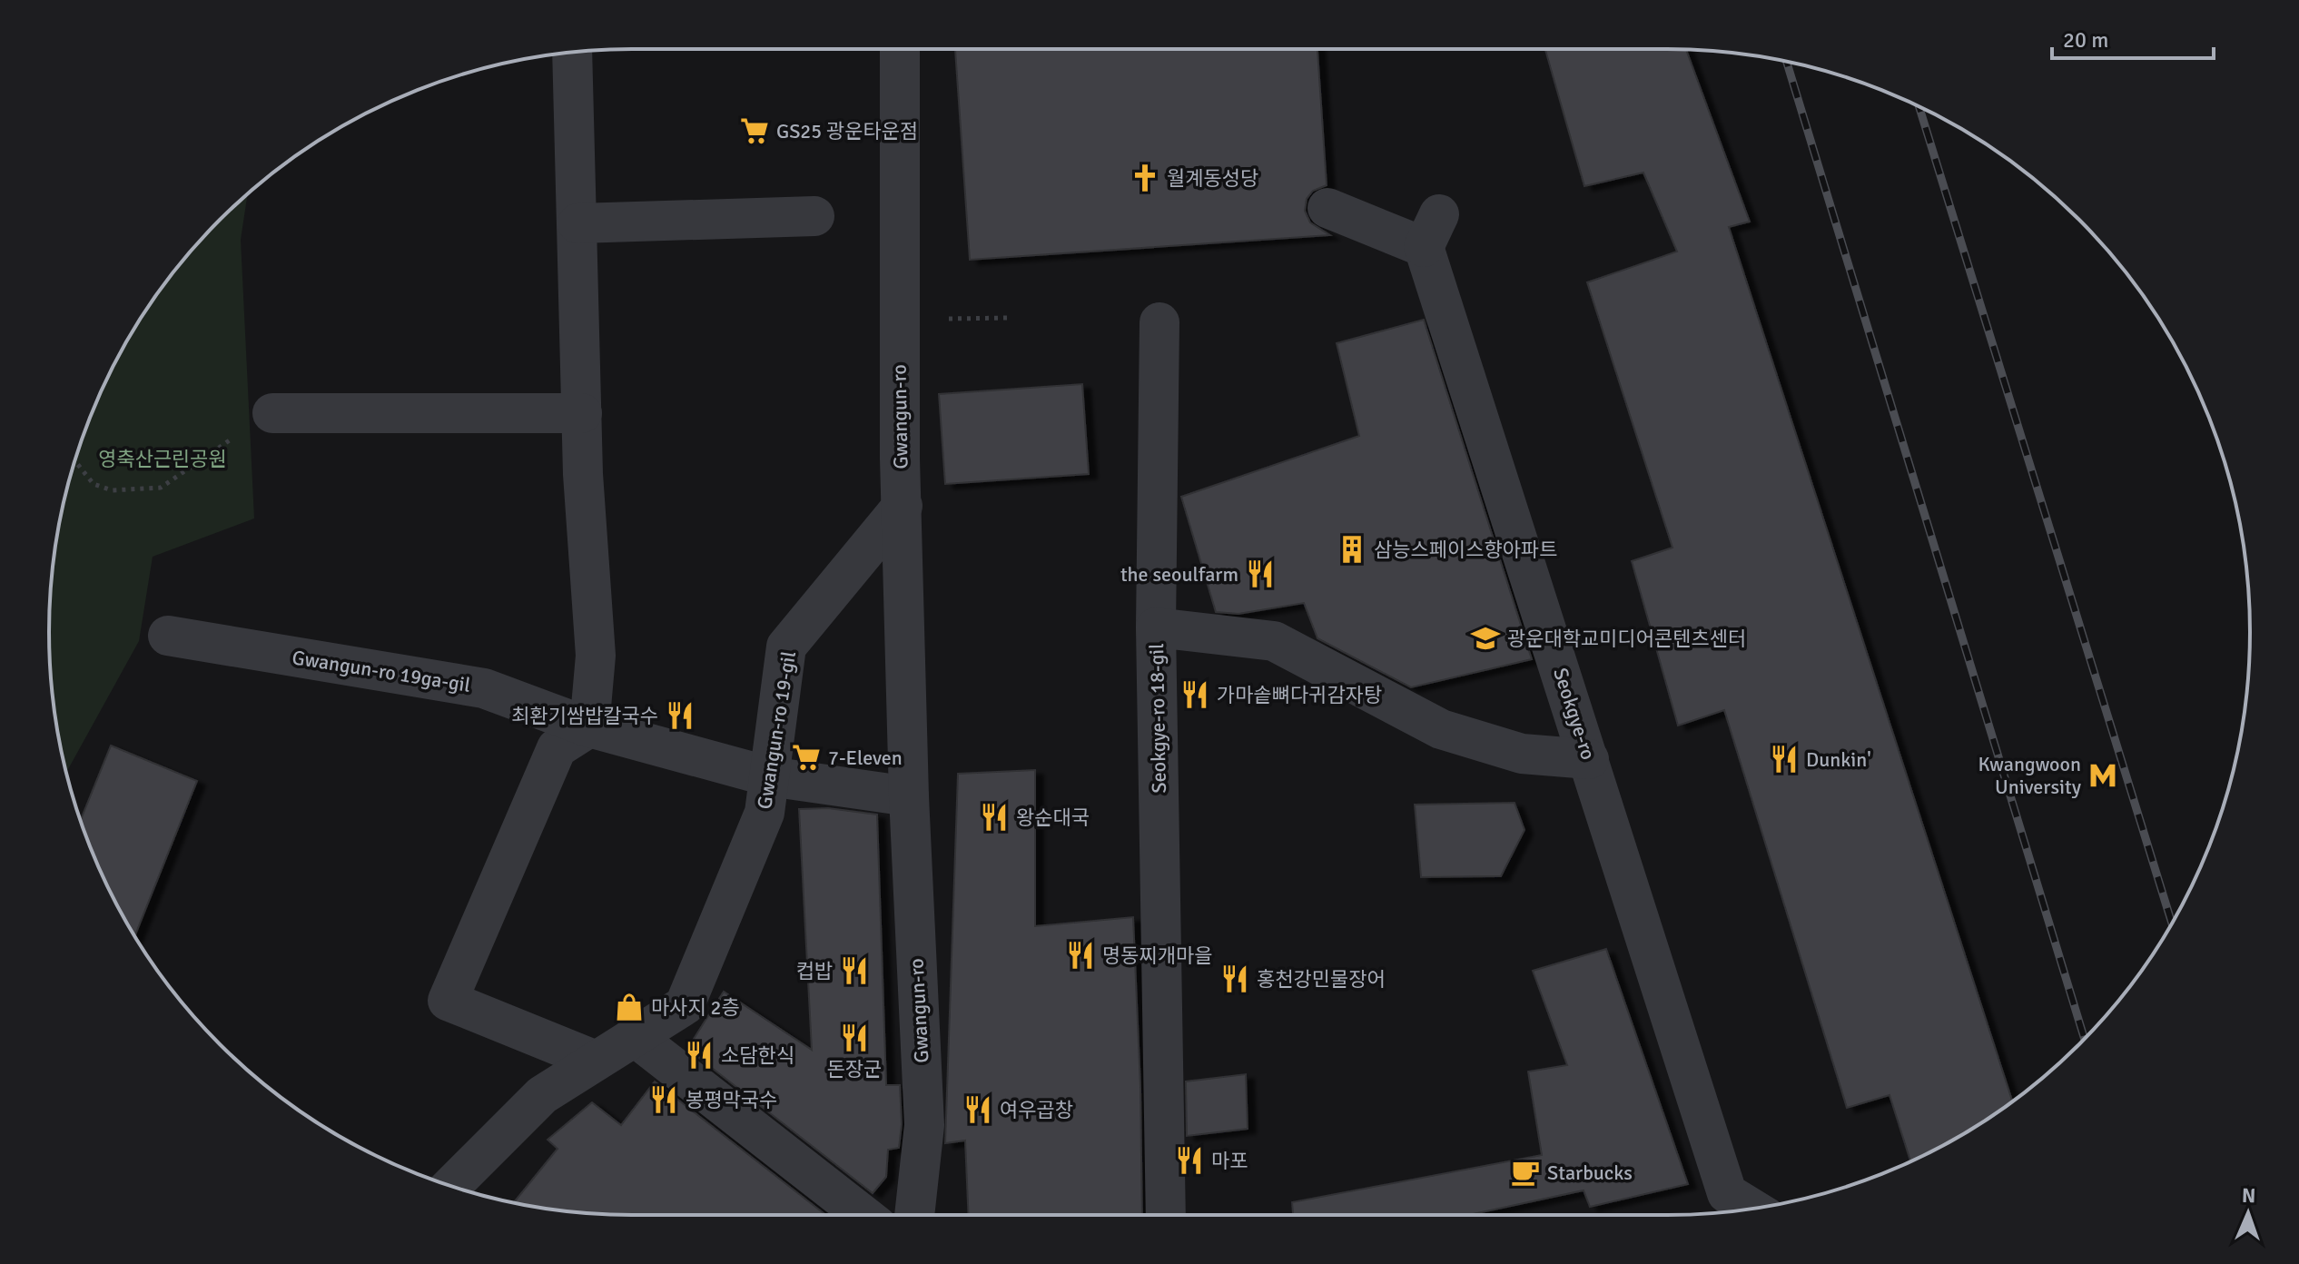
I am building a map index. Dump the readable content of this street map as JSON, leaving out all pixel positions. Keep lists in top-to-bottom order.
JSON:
{
  "streets": {
    "street": [
      "Gwangun-ro",
      "Gwangun-ro 19ga-gil",
      "Seokgye-ro",
      "Seokgye-ro 18-gil",
      "Gwangun-ro 19-gil"
    ]
  },
  "crossings": [
    ["Gwangun-ro", "Gwangun-ro 19-gil"],
    ["Gwangun-ro 19ga-gil", "Gwangun-ro 19-gil"],
    ["Seokgye-ro", "Seokgye-ro 18-gil"]
  ],
  "parks": ["영축산근린공원"],
  "places": {
    "supermarket": ["GS25 광운타운점", "7-Eleven"],
    "church": ["월계동성당"],
    "building": ["삼능스페이스향아파트"],
    "restaurant": [
      "the seoulfarm",
      "가마솥뼈다귀감자탕",
      "최환기쌈밥칼국수",
      "Dunkin'",
      "왕순대국",
      "명동찌개마을",
      "컵밥",
      "홍천강민물장어",
      "돈장군",
      "소담한식",
      "봉평막국수",
      "여우곱창",
      "마포"
    ],
    "school or university": ["광운대학교미디어콘텐츠센터"],
    "metro station": ["Kwangwoon University"],
    "shop": ["마사지 2층"],
    "cafe": ["Starbucks"]
  },
  "scale_bar": "20 m",
  "north": "top"
}
